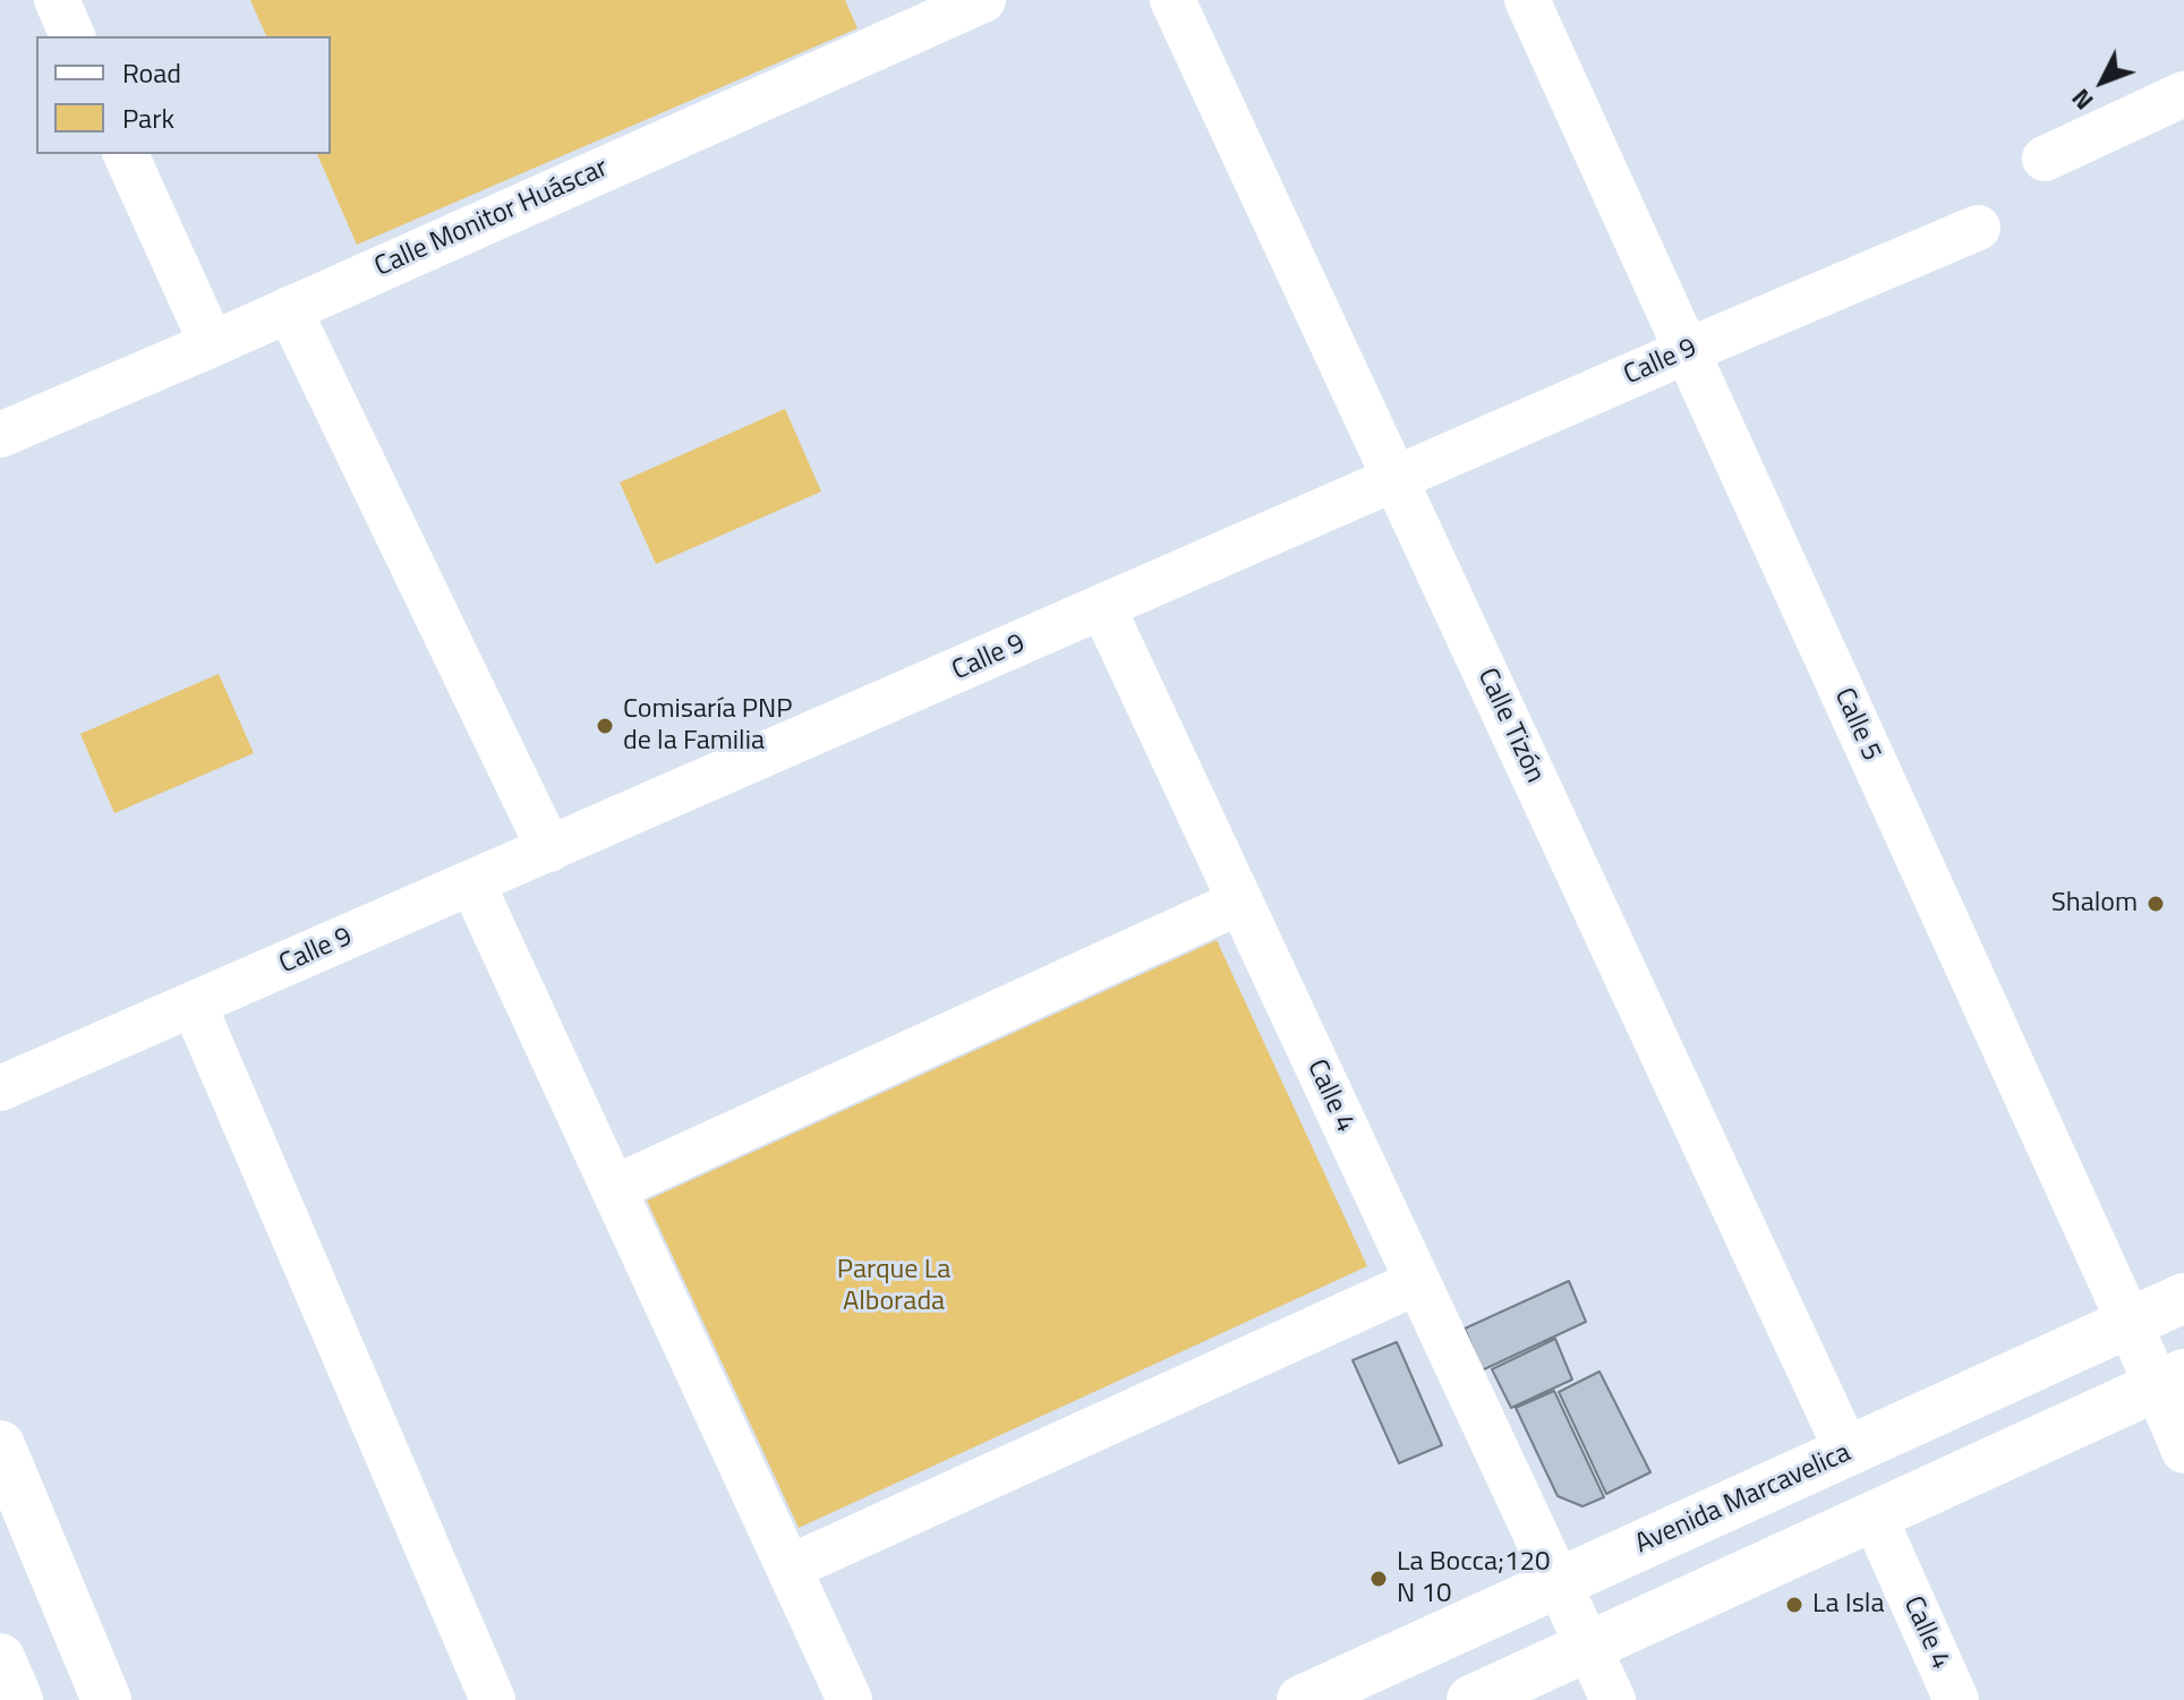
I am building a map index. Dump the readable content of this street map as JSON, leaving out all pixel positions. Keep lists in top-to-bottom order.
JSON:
{
  "streets": {
    "main road": ["Avenida Marcavelica"],
    "street": [
      "Calle Monitor Huáscar",
      "Calle 9",
      "Calle 5",
      "Calle Tizón",
      "Calle 4"
    ]
  },
  "crossings": [
    ["Calle 9", "Calle 5"],
    ["Calle 9", "Calle Tizón"],
    ["Calle 9", "Calle 4"],
    ["Calle 5", "Avenida Marcavelica"],
    ["Calle Tizón", "Avenida Marcavelica"],
    ["Calle 4", "Avenida Marcavelica"]
  ],
  "parks": ["Parque La Alborada"],
  "places": [
    "Comisaría PNP de la Familia",
    "Shalom",
    "La Bocca;120 N 10",
    "La Isla"
  ],
  "legend": ["Road", "Park"],
  "north": "bottom left"
}
